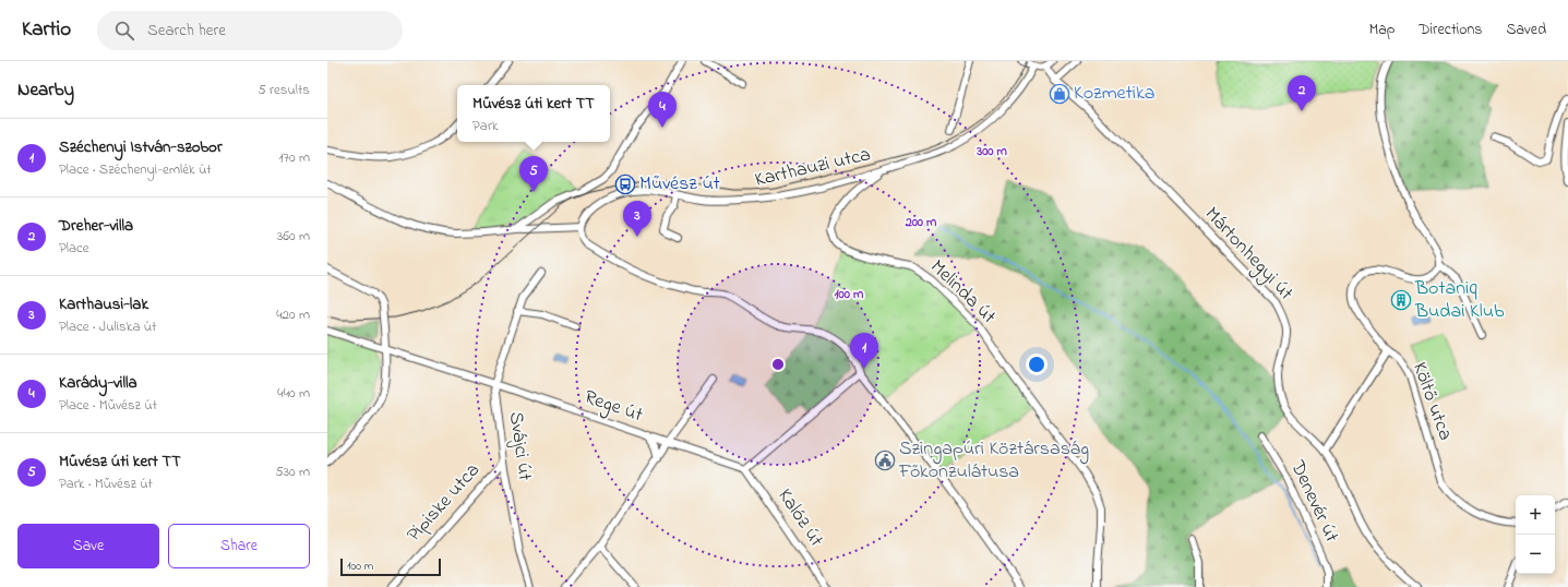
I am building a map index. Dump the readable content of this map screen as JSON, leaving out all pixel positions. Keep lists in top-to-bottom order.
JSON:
{
  "streets": {
    "street": [
      "Karthauzi utca",
      "Mártonhegyi út",
      "Melinda út",
      "Költő utca",
      "Rege út",
      "Svájci út",
      "Denevér út",
      "Pipiske utca",
      "Kalóz út"
    ]
  },
  "crossings": [
    ["Karthauzi utca", "Melinda út"],
    ["Rege út", "Svájci út"],
    ["Rege út", "Kalóz út"],
    ["Svájci út", "Pipiske utca"]
  ],
  "places": {
    "shop": ["Kozmetika"],
    "bus stop": ["Művész út"],
    "building": ["Botaniq Budai Klub"],
    "public building": ["Szingapúri Köztársaság Főkonzulátusa"]
  },
  "scale_bar": "100 m",
  "page": {
    "header": "Kartio",
    "search": "Search here",
    "nav": ["Map", "Directions", "Saved"],
    "heading": ["Nearby", "5 results"],
    "pins": [
      "2",
      "4",
      "5",
      "3",
      "1"
    ],
    "popup": ["Művész úti kert TT", "Park"],
    "list": [
      {
        "mark": "1",
        "name": "Széchenyi István-szobor",
        "note": "Place · Széchenyi-emlék út",
        "value": "170 m"
      },
      {
        "mark": "2",
        "name": "Dreher-villa",
        "note": "Place",
        "value": "360 m"
      },
      {
        "mark": "3",
        "name": "Karthausi-lak",
        "note": "Place · Juliska út",
        "value": "420 m"
      },
      {
        "mark": "4",
        "name": "Karády-villa",
        "note": "Place · Művész út",
        "value": "440 m"
      },
      {
        "mark": "5",
        "name": "Művész úti kert TT",
        "note": "Park · Művész út",
        "value": "530 m"
      }
    ],
    "map_buttons": ["+", "−"],
    "buttons": ["Save", "Share"],
    "scale": "100 m"
  },
  "rings": ["300 m", "200 m", "100 m"]
}
